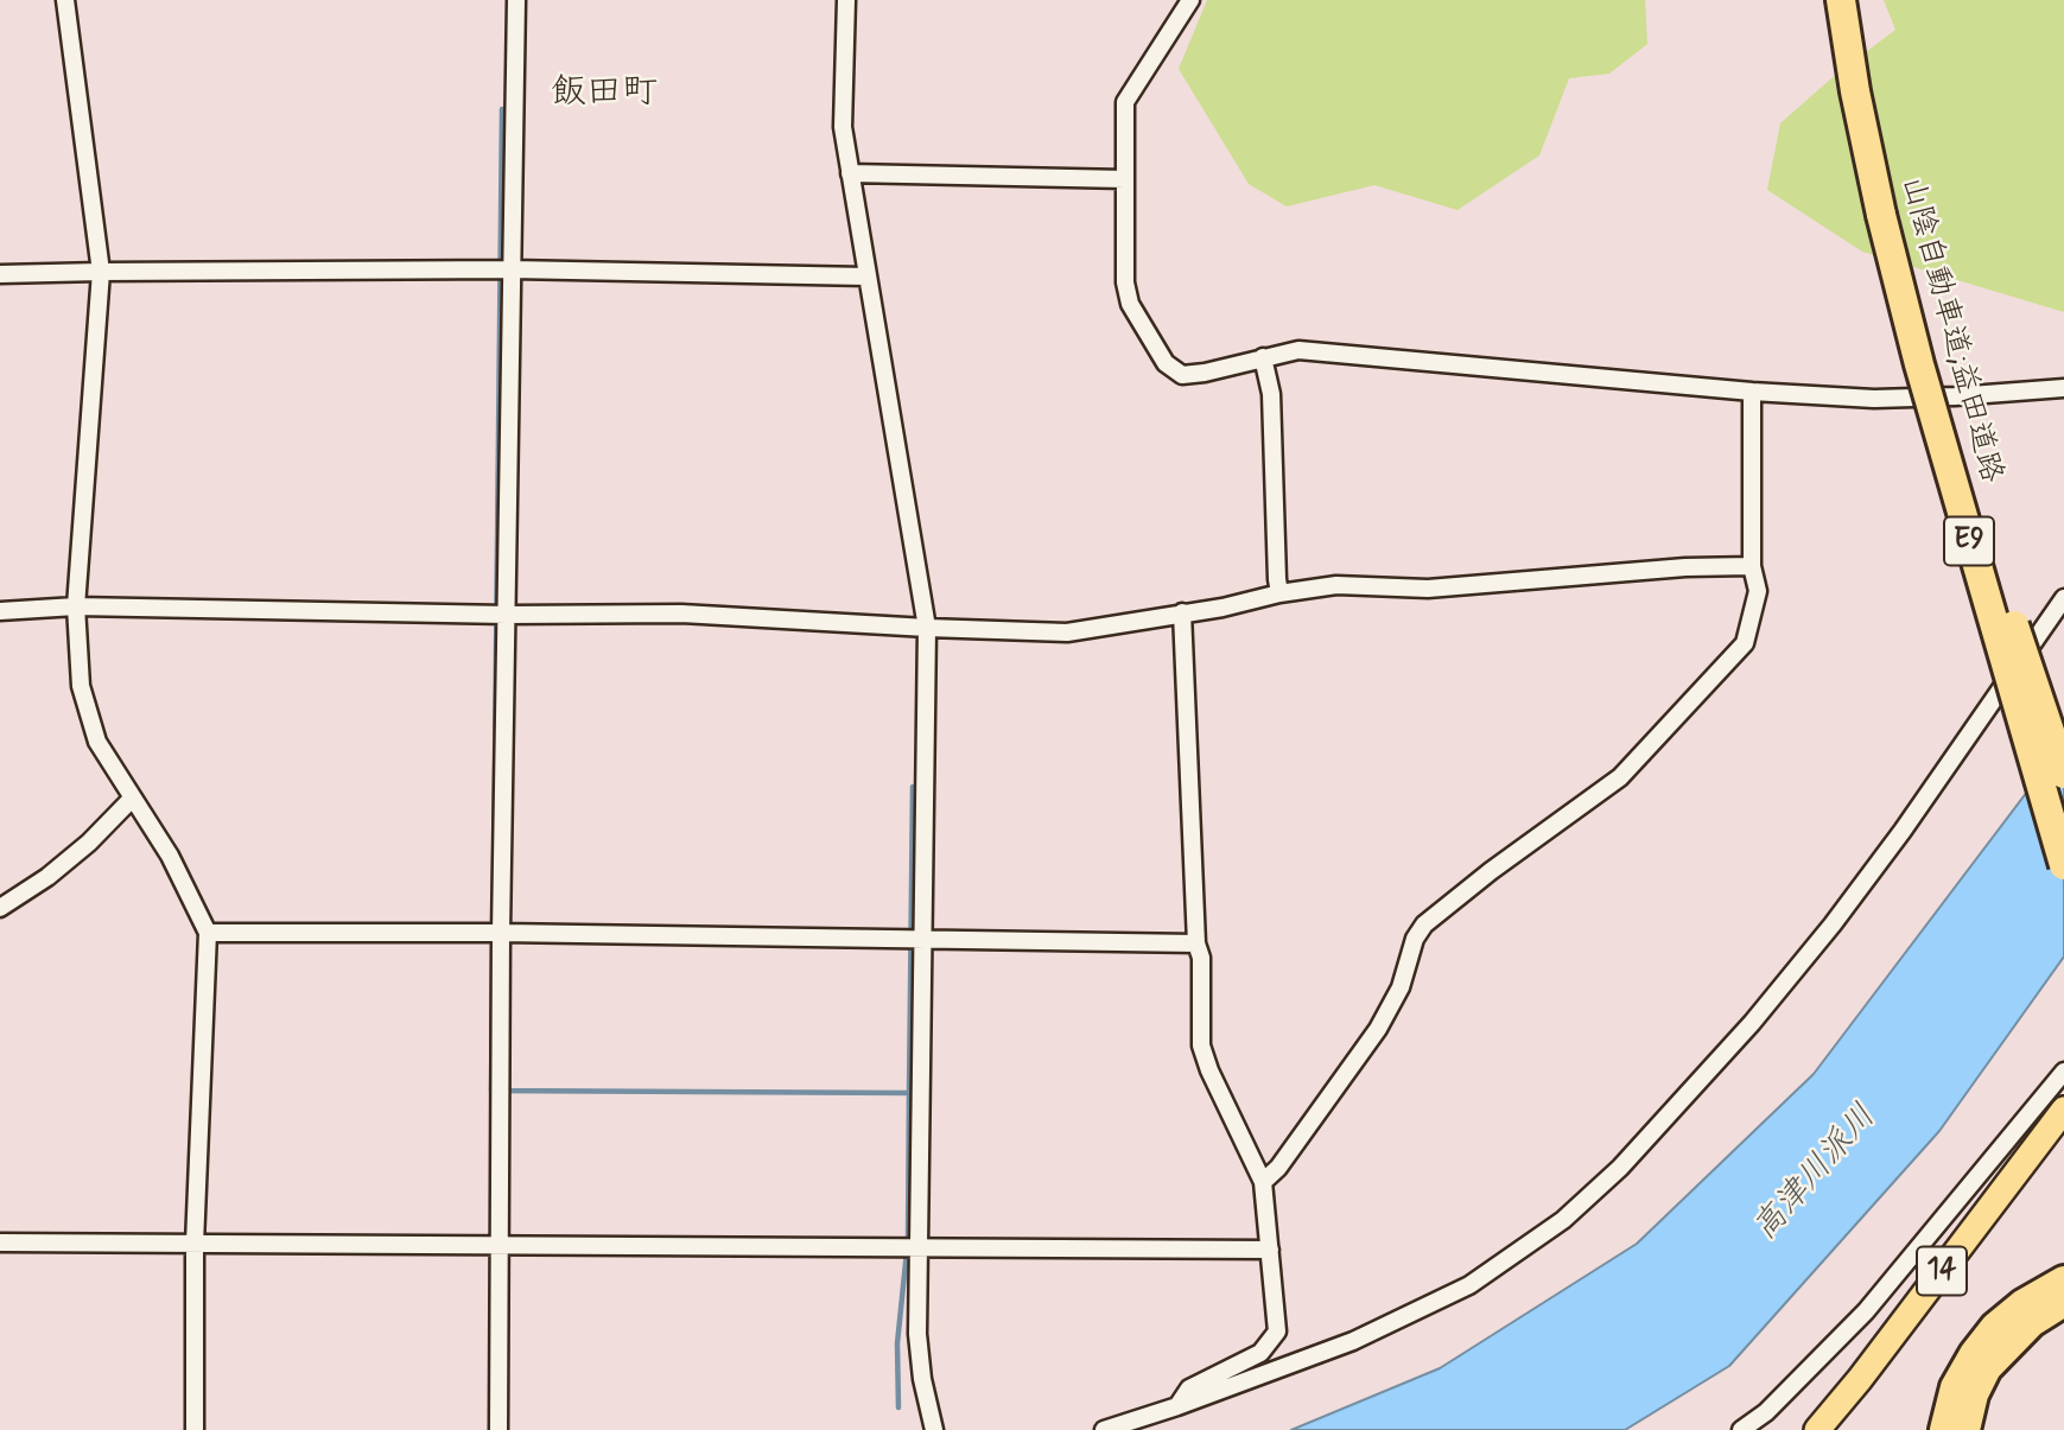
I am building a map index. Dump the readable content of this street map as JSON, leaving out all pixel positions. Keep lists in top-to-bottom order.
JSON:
{
  "streets": {
    "highway": ["山陰自動車道;益田道路", "E9"],
    "main road": ["14"]
  },
  "districts": ["飯田町"],
  "water": ["高津川派川"]
}
